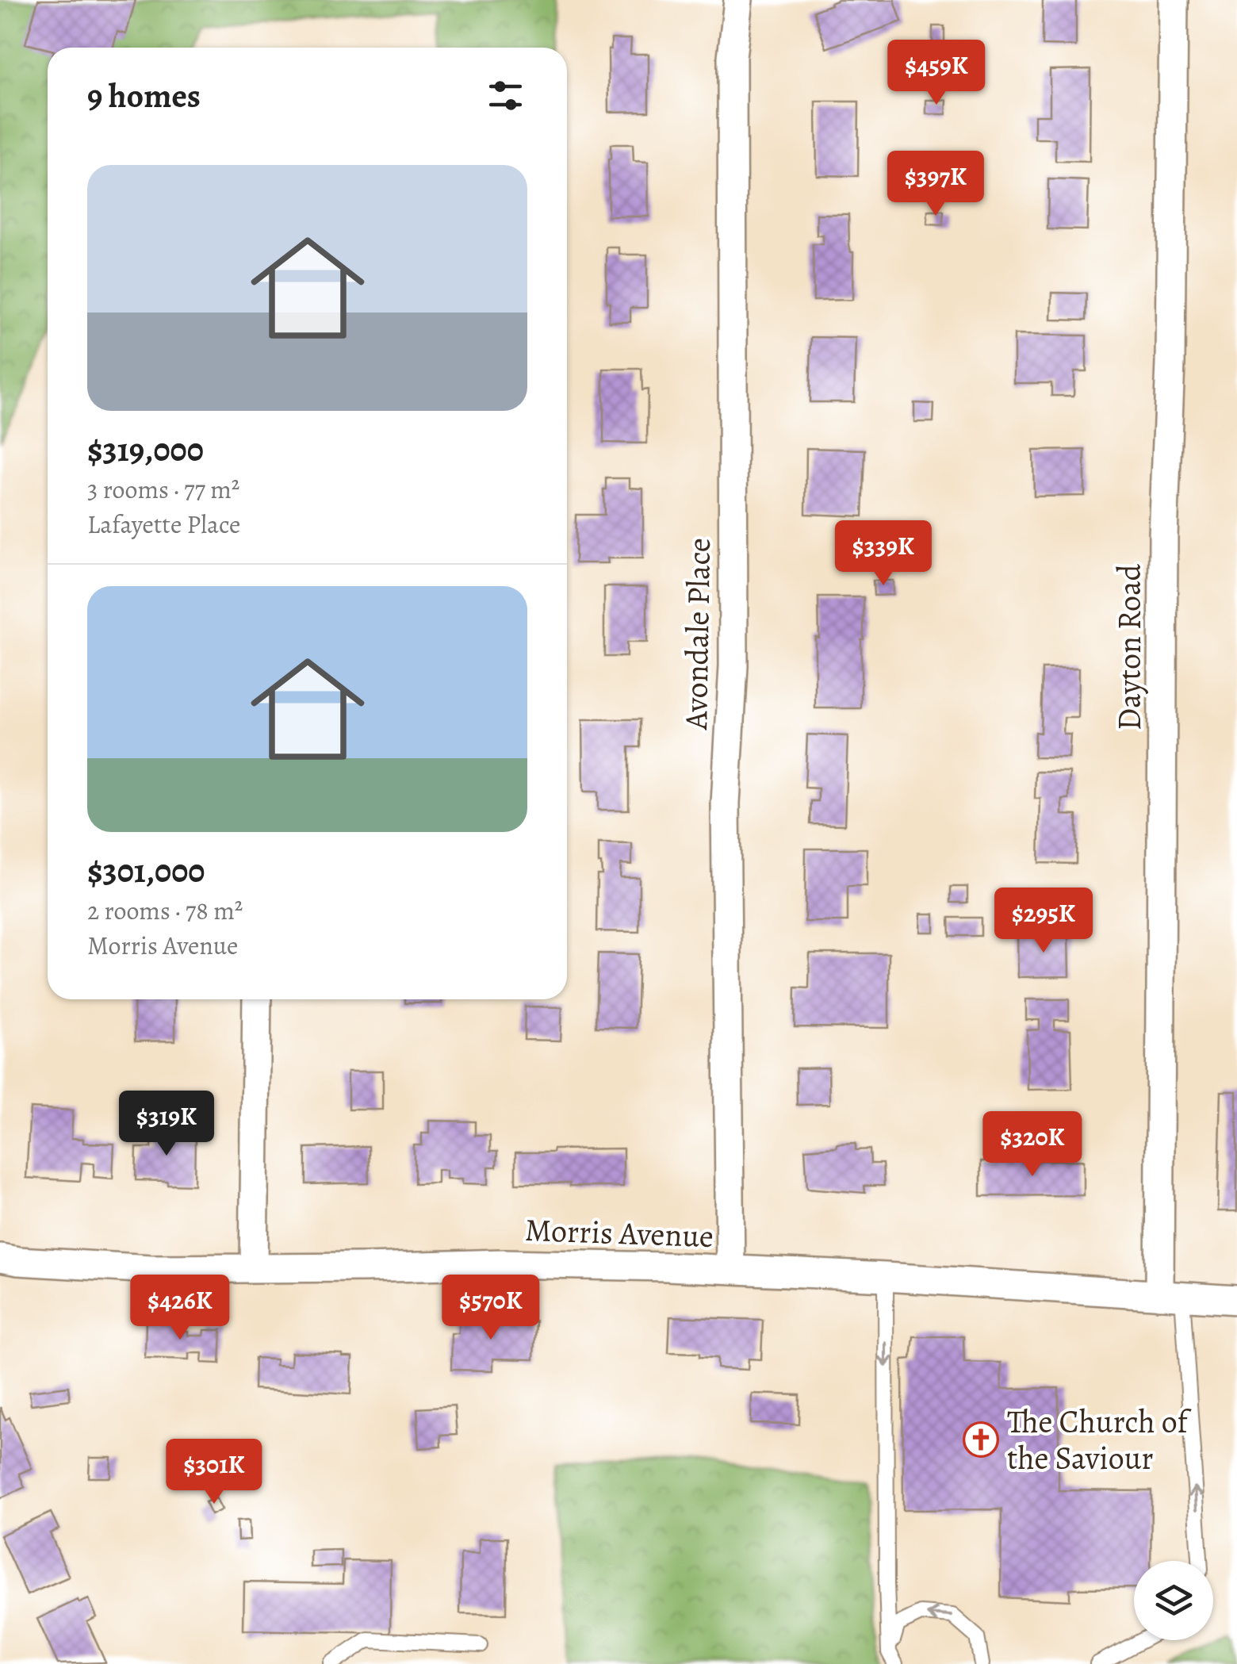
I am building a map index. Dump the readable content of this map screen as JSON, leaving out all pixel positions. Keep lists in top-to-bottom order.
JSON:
{
  "streets": {
    "street": ["Avondale Place", "Dayton Road", "Morris Avenue"]
  },
  "crossings": [
    ["Avondale Place", "Morris Avenue"],
    ["Dayton Road", "Morris Avenue"]
  ],
  "places": {
    "church": ["The Church of the Saviour"]
  },
  "page": {
    "price": [
      "$459K",
      "$397K",
      "$339K",
      "$295K",
      "$319K",
      "$320K",
      "$426K",
      "$570K",
      "$301K"
    ],
    "heading": "9 homes",
    "list": [
      {
        "name": "$319,000",
        "note": "3 rooms · 77 m² · Lafayette Place"
      },
      {
        "name": "$301,000",
        "note": "2 rooms · 78 m² · Morris Avenue"
      }
    ]
  }
}
